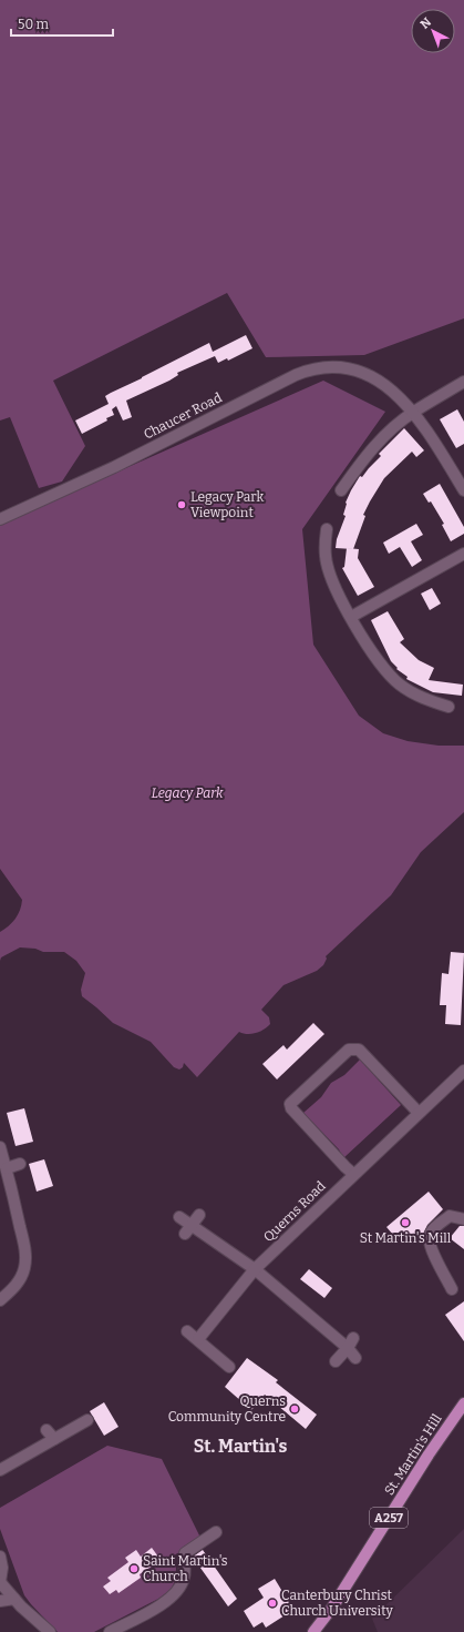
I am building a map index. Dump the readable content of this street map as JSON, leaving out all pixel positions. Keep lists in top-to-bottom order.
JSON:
{
  "streets": {
    "main road": ["St. Martin's Hill", "A257"],
    "street": ["Chaucer Road", "Querns Road"]
  },
  "districts": ["St. Martin's"],
  "parks": ["Legacy Park"],
  "places": [
    "Legacy Park Viewpoint",
    "St Martin's Mill",
    "Querns Community Centre",
    "Saint Martin's Church",
    "Canterbury Christ Church University"
  ],
  "scale_bar": "50 m",
  "north": "top left"
}
